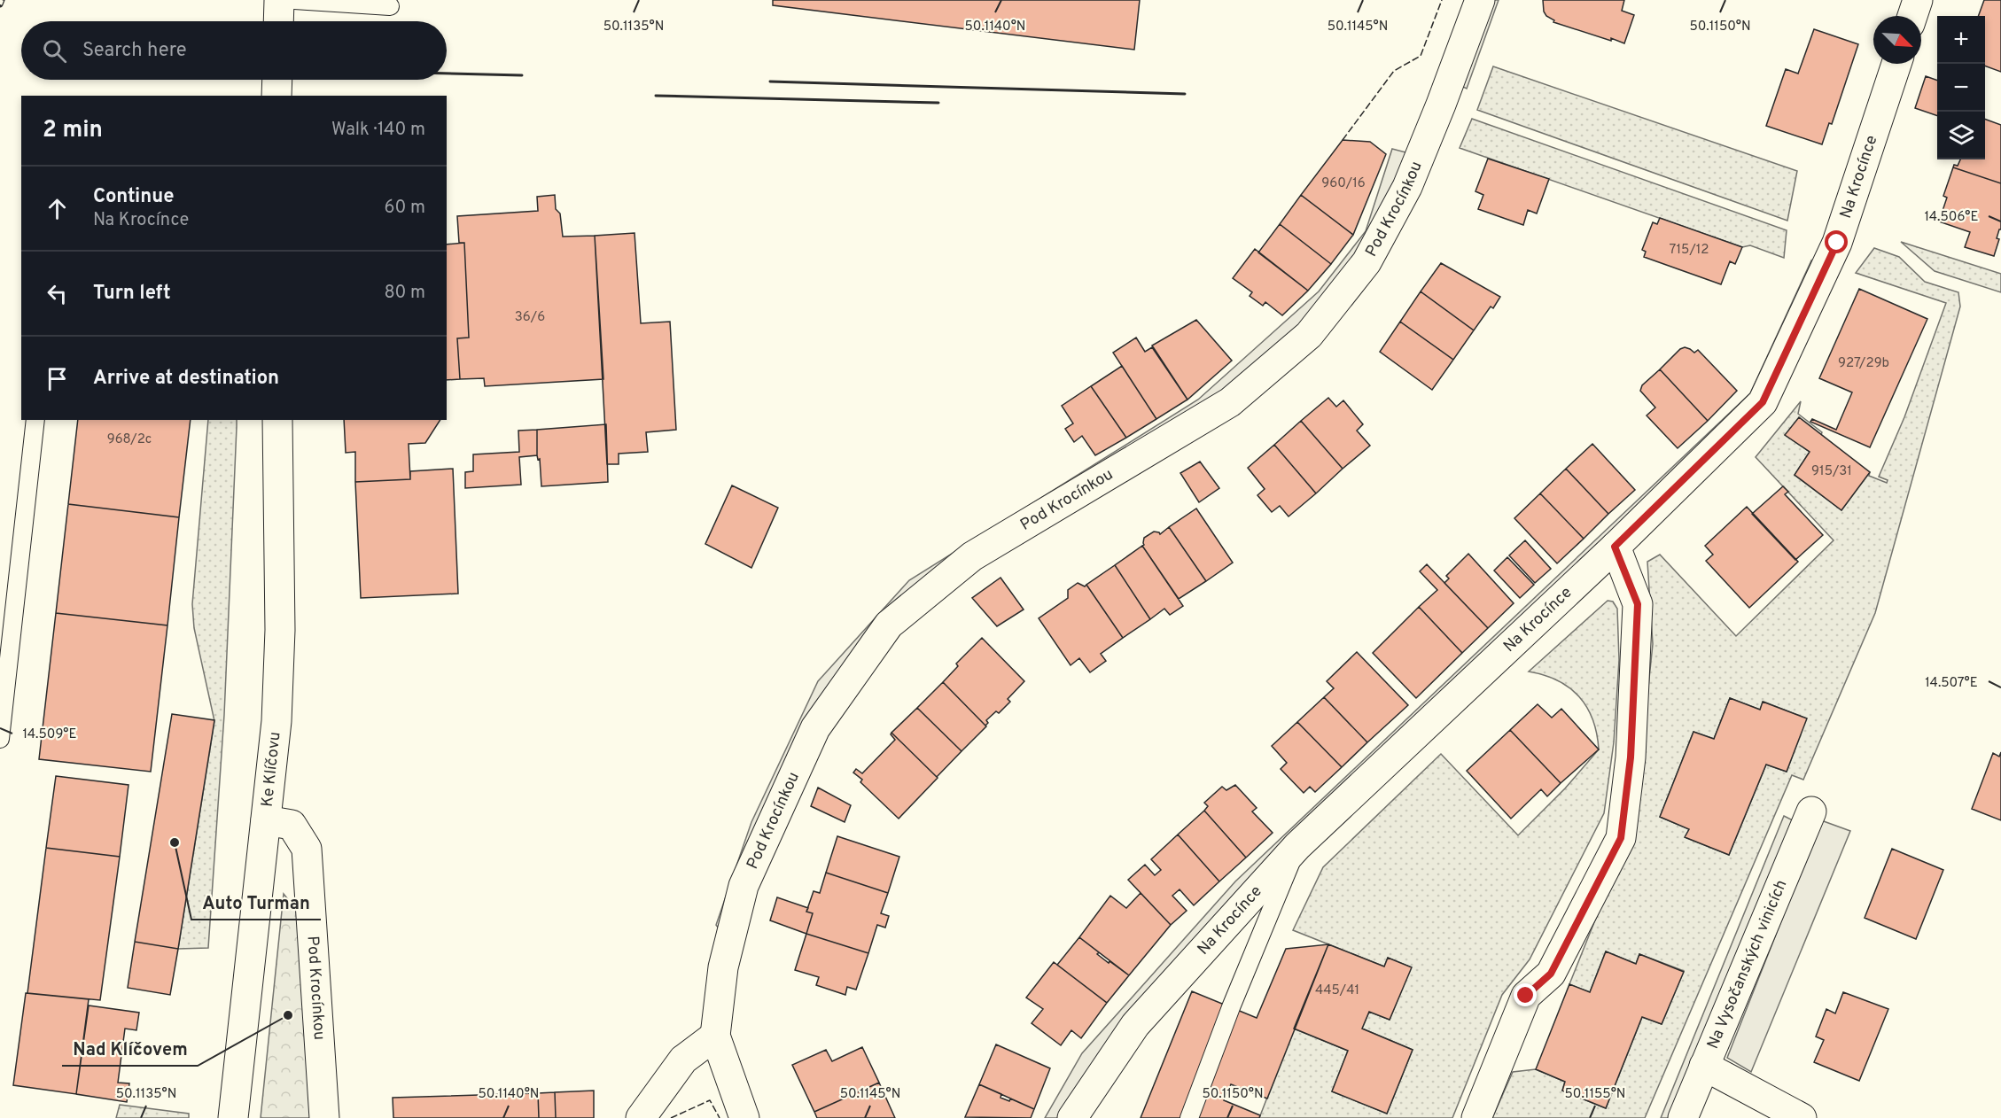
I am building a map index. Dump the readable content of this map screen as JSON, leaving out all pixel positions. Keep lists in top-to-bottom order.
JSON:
{
  "streets": {
    "street": [
      "Na Krocínce",
      "Pod Krocínkou",
      "Ke Klíčovu",
      "Na Vysočanských vinicích"
    ]
  },
  "crossings": [
    ["Pod Krocínkou", "Ke Klíčovu"]
  ],
  "places": ["Auto Turman", "Nad Klíčovem"],
  "house_numbers": [
    "960/16",
    "715/12",
    "36/6",
    "927/29b",
    "968/2c",
    "915/31",
    "445/41"
  ],
  "north": "bottom right",
  "page": {
    "map_buttons": ["+", "−"],
    "search": "Search here",
    "heading": ["2 min", "Walk · 140 m"],
    "list": [
      ["Continue", "Na Krocínce", "60 m"],
      ["Turn left", "80 m"],
      "Arrive at destination"
    ]
  },
  "coordinates": [
    "50.1135°N",
    "50.1140°N",
    "50.1145°N",
    "50.1150°N",
    "14.506°E",
    "14.507°E",
    "14.509°E",
    "50.1155°N"
  ]
}
